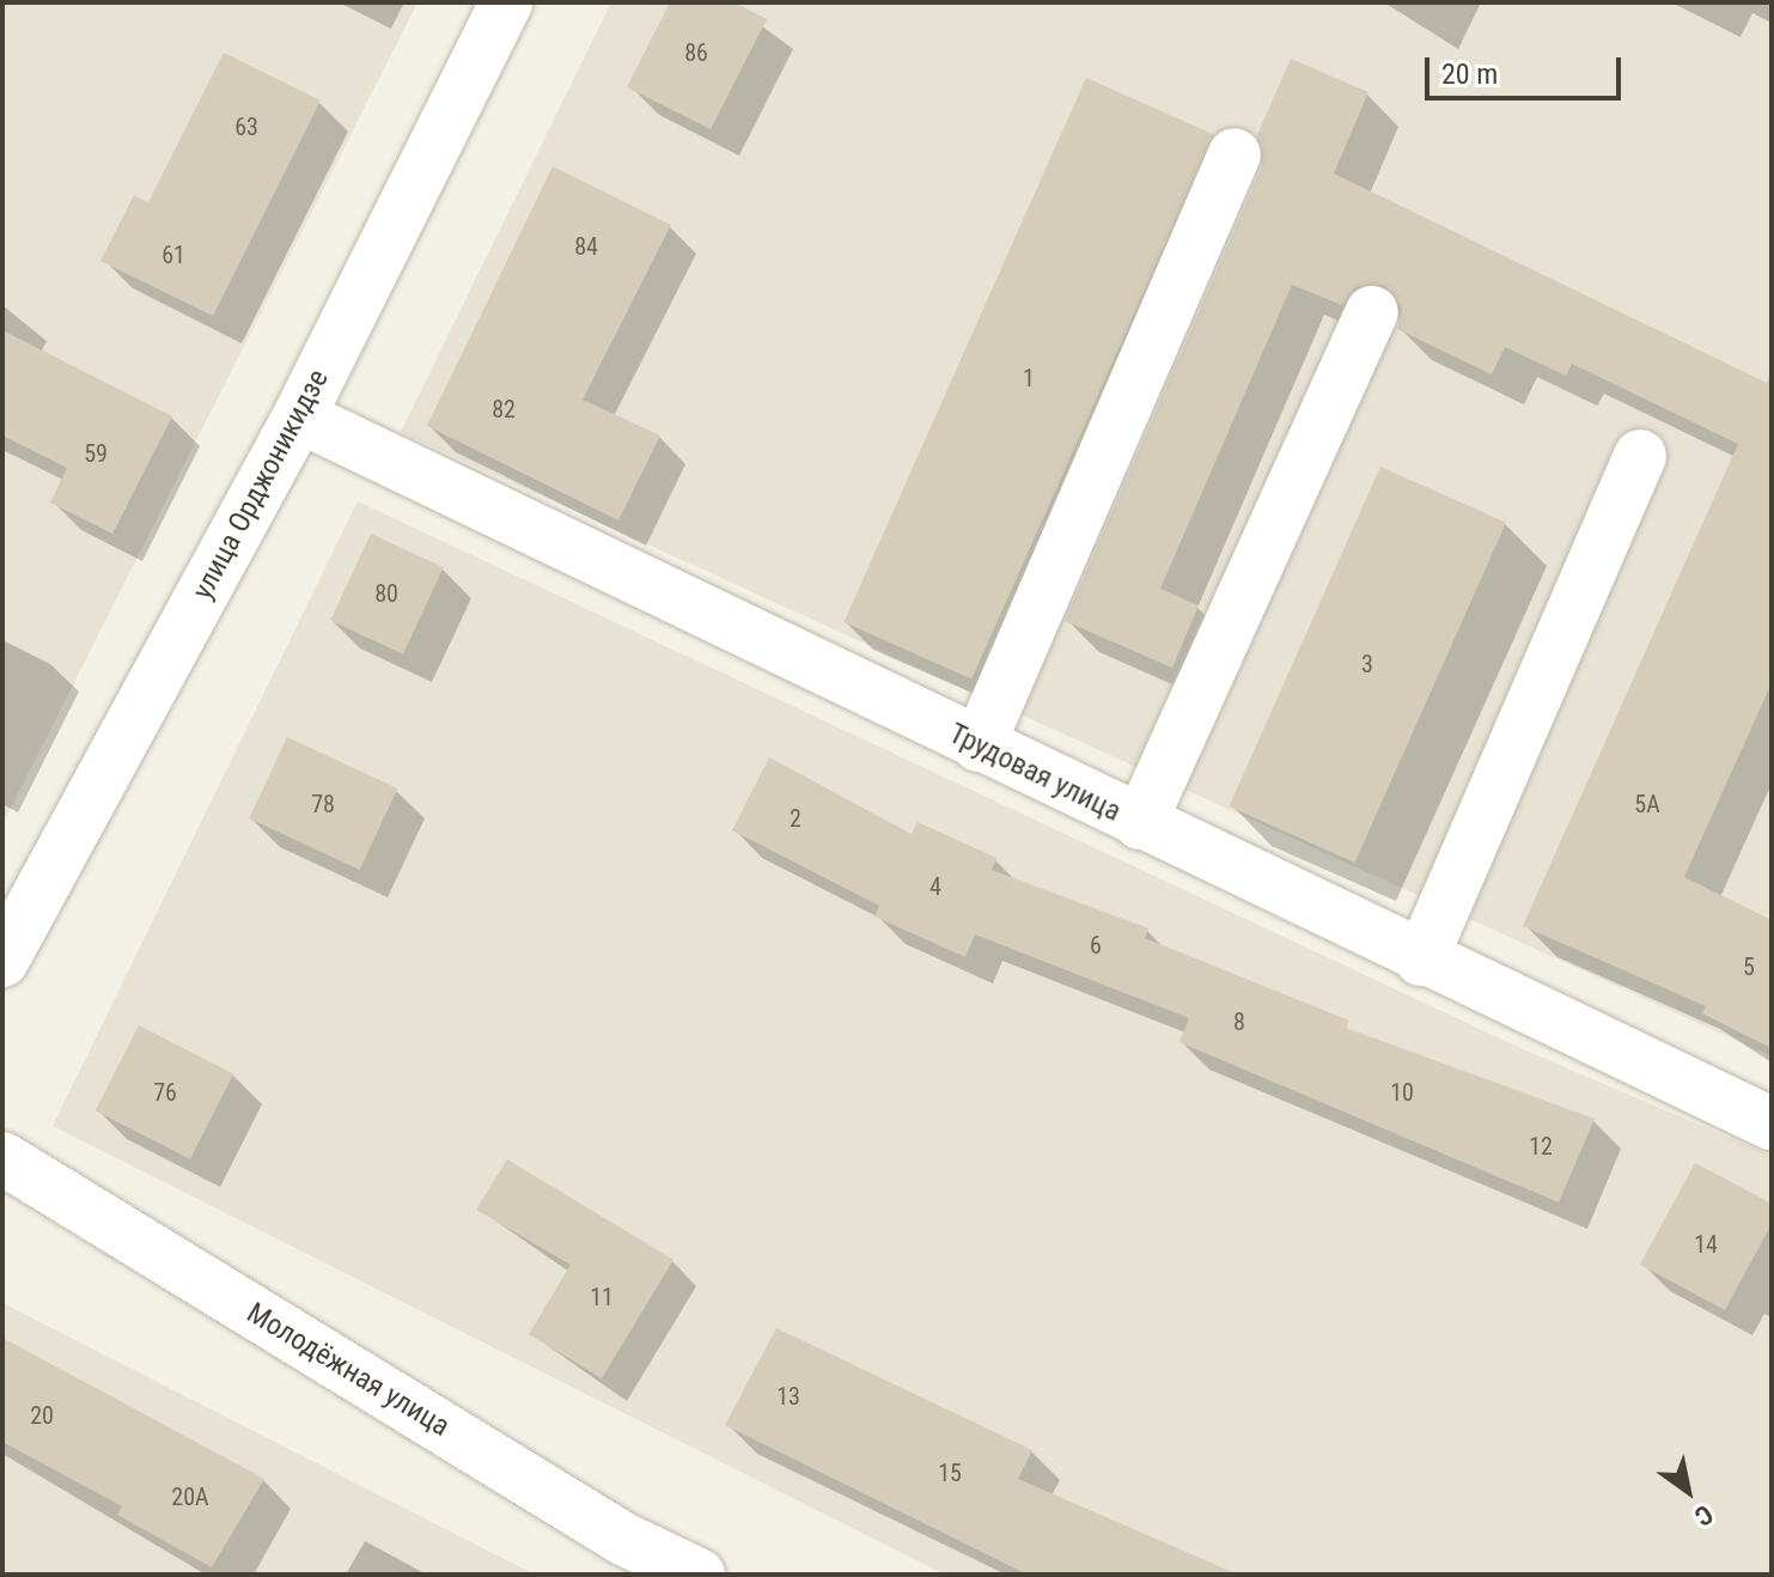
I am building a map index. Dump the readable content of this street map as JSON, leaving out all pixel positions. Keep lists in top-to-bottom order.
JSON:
{
  "streets": {
    "street": ["улица Орджоникидзе", "Трудовая улица", "Молодёжная улица"]
  },
  "crossings": [
    ["улица Орджоникидзе", "Трудовая улица"]
  ],
  "house_numbers": [
    "86",
    "63",
    "84",
    "61",
    "1",
    "82",
    "59",
    "80",
    "3",
    "78",
    "5А",
    "2",
    "4",
    "6",
    "5",
    "8",
    "76",
    "10",
    "12",
    "14",
    "11",
    "13",
    "20",
    "15",
    "20А"
  ],
  "scale_bar": "20 m",
  "north": "bottom right"
}
